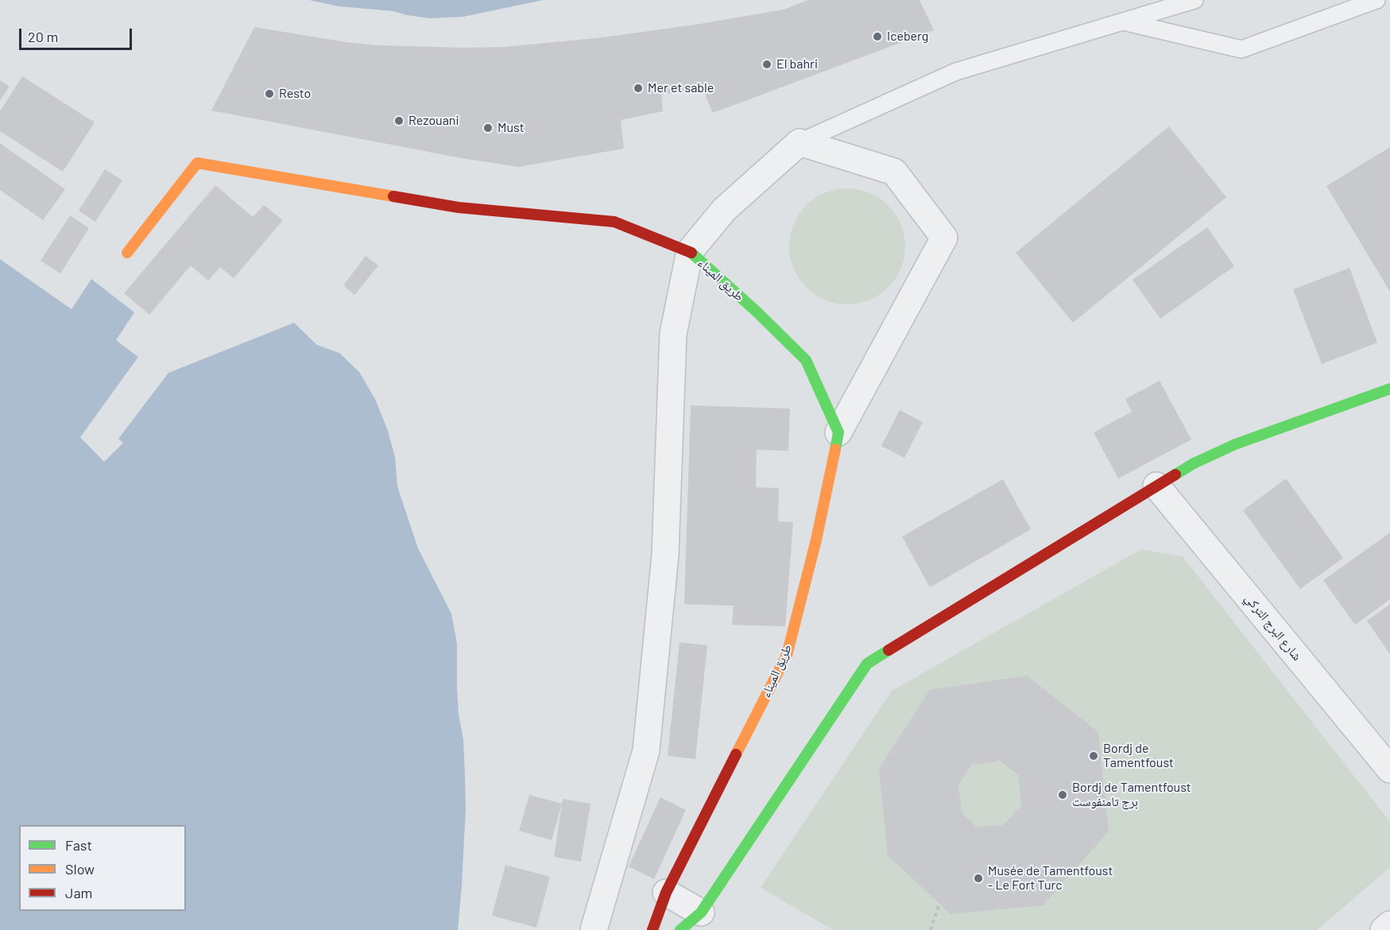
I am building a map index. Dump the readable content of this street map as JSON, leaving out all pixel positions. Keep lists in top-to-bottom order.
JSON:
{
  "streets": {
    "street": ["طريق الميناء", "شارع البرج التركي"]
  },
  "places": [
    "Iceberg",
    "El bahri",
    "Mer et sable",
    "Resto",
    "Rezouani",
    "Must",
    "Bordj de Tamentfoust",
    "Bordj de Tamentfoust برج تامنفوست",
    "Musée de Tamentfoust - Le Fort Turc"
  ],
  "legend": ["Fast", "Slow", "Jam"],
  "scale_bar": "20 m"
}
